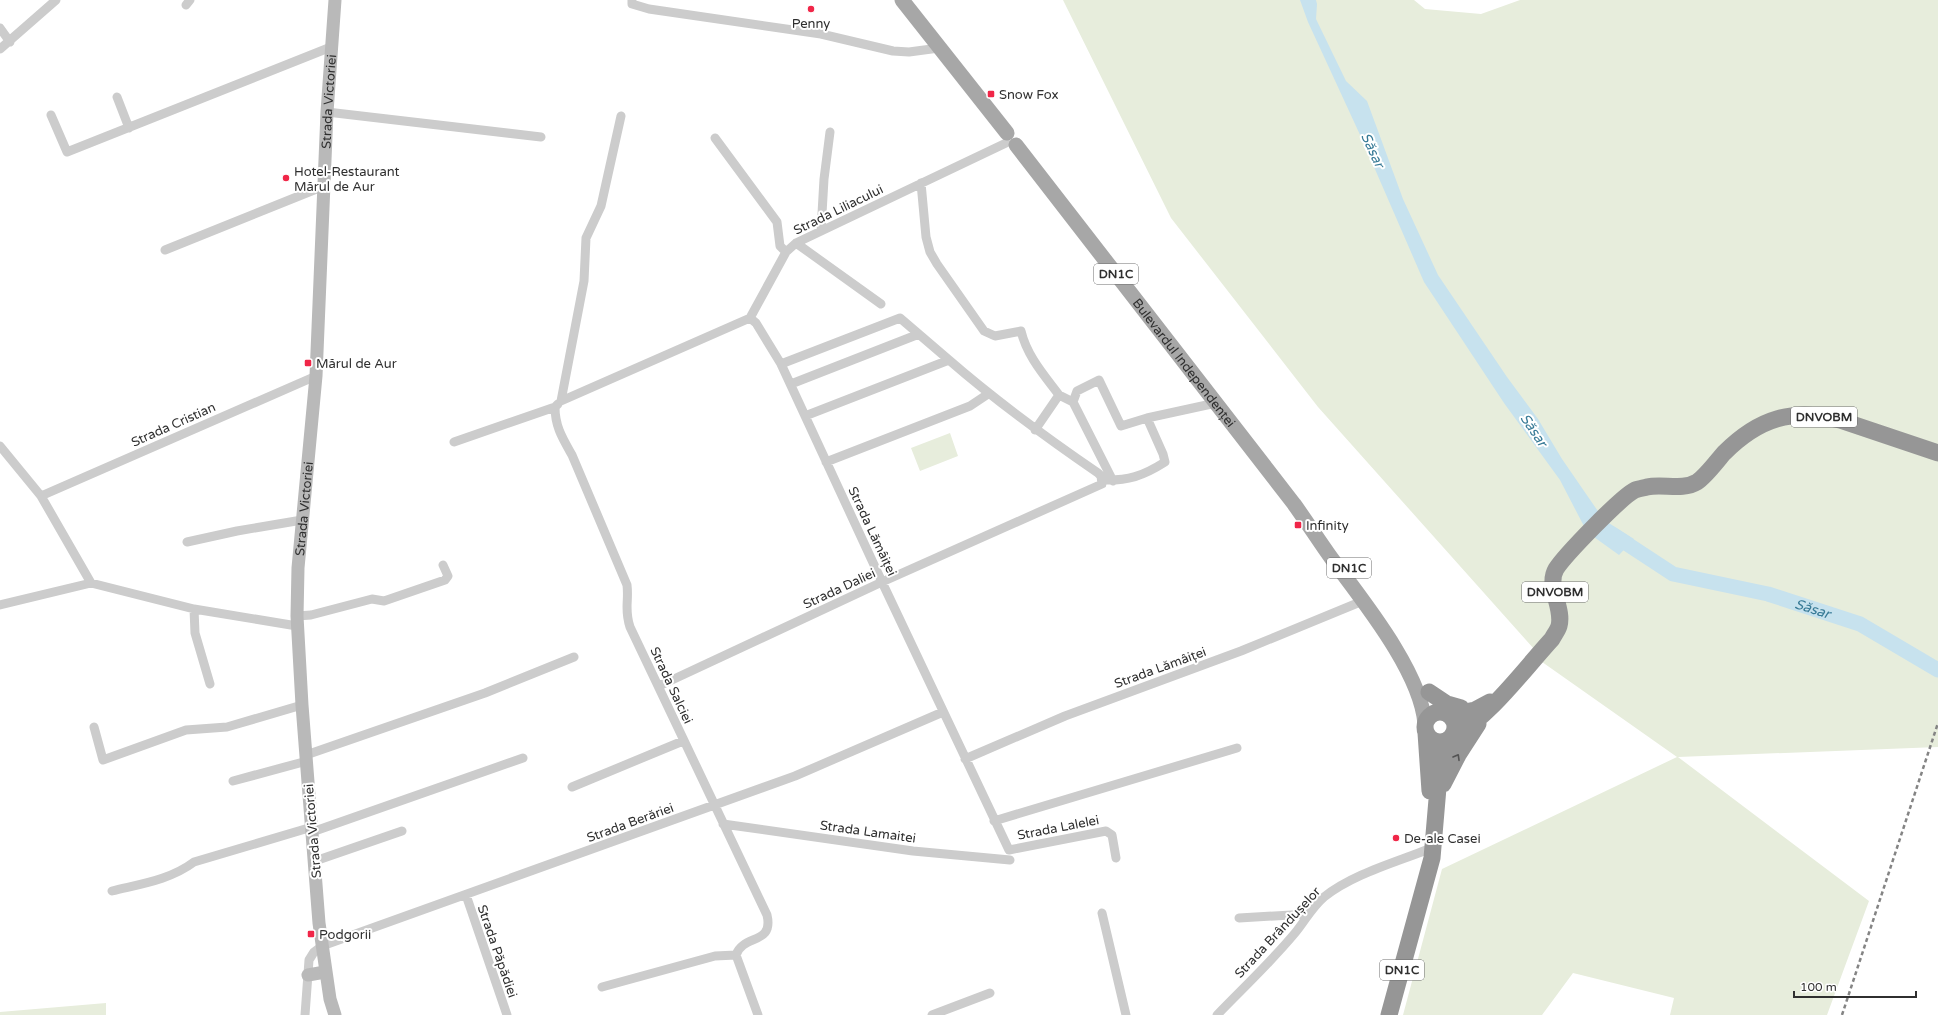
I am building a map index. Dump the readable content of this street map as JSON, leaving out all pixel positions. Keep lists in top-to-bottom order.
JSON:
{
  "streets": {
    "highway": ["DN1C", "Bulevardul Independenței", "DNVOBM"],
    "street": [
      "Strada Victoriei",
      "Strada Liliacului",
      "Strada Cristian",
      "Strada Lămâiței",
      "Strada Daliei",
      "Strada Salciei",
      "Strada Berăriei",
      "Strada Lalelei",
      "Strada Lamaitei",
      "Strada Brândușelor",
      "Strada Păpădiei"
    ]
  },
  "crossings": [
    ["Strada Victoriei", "Strada Cristian"],
    ["Strada Victoriei", "Strada Berăriei"],
    ["Strada Liliacului", "Bulevardul Independenței"],
    ["Strada Liliacului", "Strada Lămâiței"],
    ["DN1C", "Bulevardul Independenței"],
    ["DN1C", "DNVOBM"],
    ["Bulevardul Independenței", "DNVOBM"],
    ["Bulevardul Independenței", "Strada Lămâiței"],
    ["Bulevardul Independenței", "Strada Brândușelor"],
    ["Strada Lămâiței", "Strada Daliei"],
    ["Strada Lămâiței", "Strada Berăriei"],
    ["Strada Lămâiței", "Strada Lalelei"],
    ["Strada Daliei", "Strada Salciei"],
    ["Strada Salciei", "Strada Berăriei"],
    ["Strada Salciei", "Strada Lamaitei"],
    ["Strada Berăriei", "Strada Păpădiei"]
  ],
  "water": ["Săsar"],
  "places": {
    "other": ["Penny", "Hotel-Restaurant Mărul de Aur", "De-ale Casei"],
    "transit": [
      "Snow Fox",
      "Mărul de Aur",
      "Infinity",
      "Podgorii"
    ]
  },
  "scale_bar": "100 m"
}
